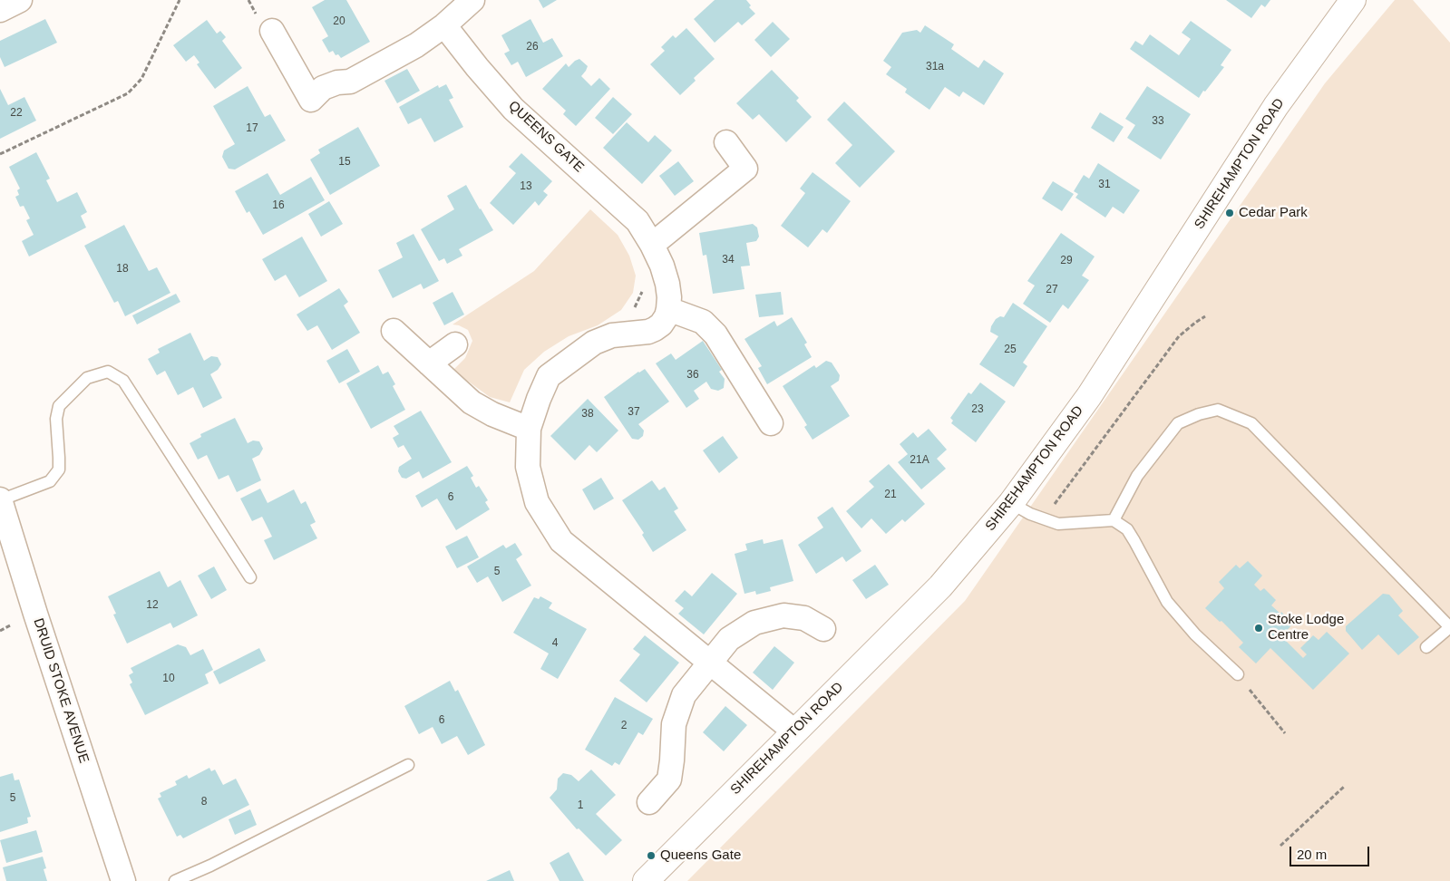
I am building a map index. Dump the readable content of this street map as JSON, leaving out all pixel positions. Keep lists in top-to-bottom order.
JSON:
{
  "streets": {
    "main road": ["SHIREHAMPTON ROAD"],
    "street": ["QUEENS GATE", "DRUID STOKE AVENUE"]
  },
  "places": ["Cedar Park", "Stoke Lodge Centre", "Queens Gate"],
  "house_numbers": [
    "20",
    "26",
    "31a",
    "22",
    "33",
    "17",
    "15",
    "31",
    "13",
    "16",
    "34",
    "29",
    "18",
    "27",
    "25",
    "36",
    "23",
    "37",
    "38",
    "21A",
    "21",
    "6",
    "5",
    "12",
    "4",
    "10",
    "6",
    "2",
    "5",
    "8",
    "1"
  ],
  "scale_bar": "20 m"
}
